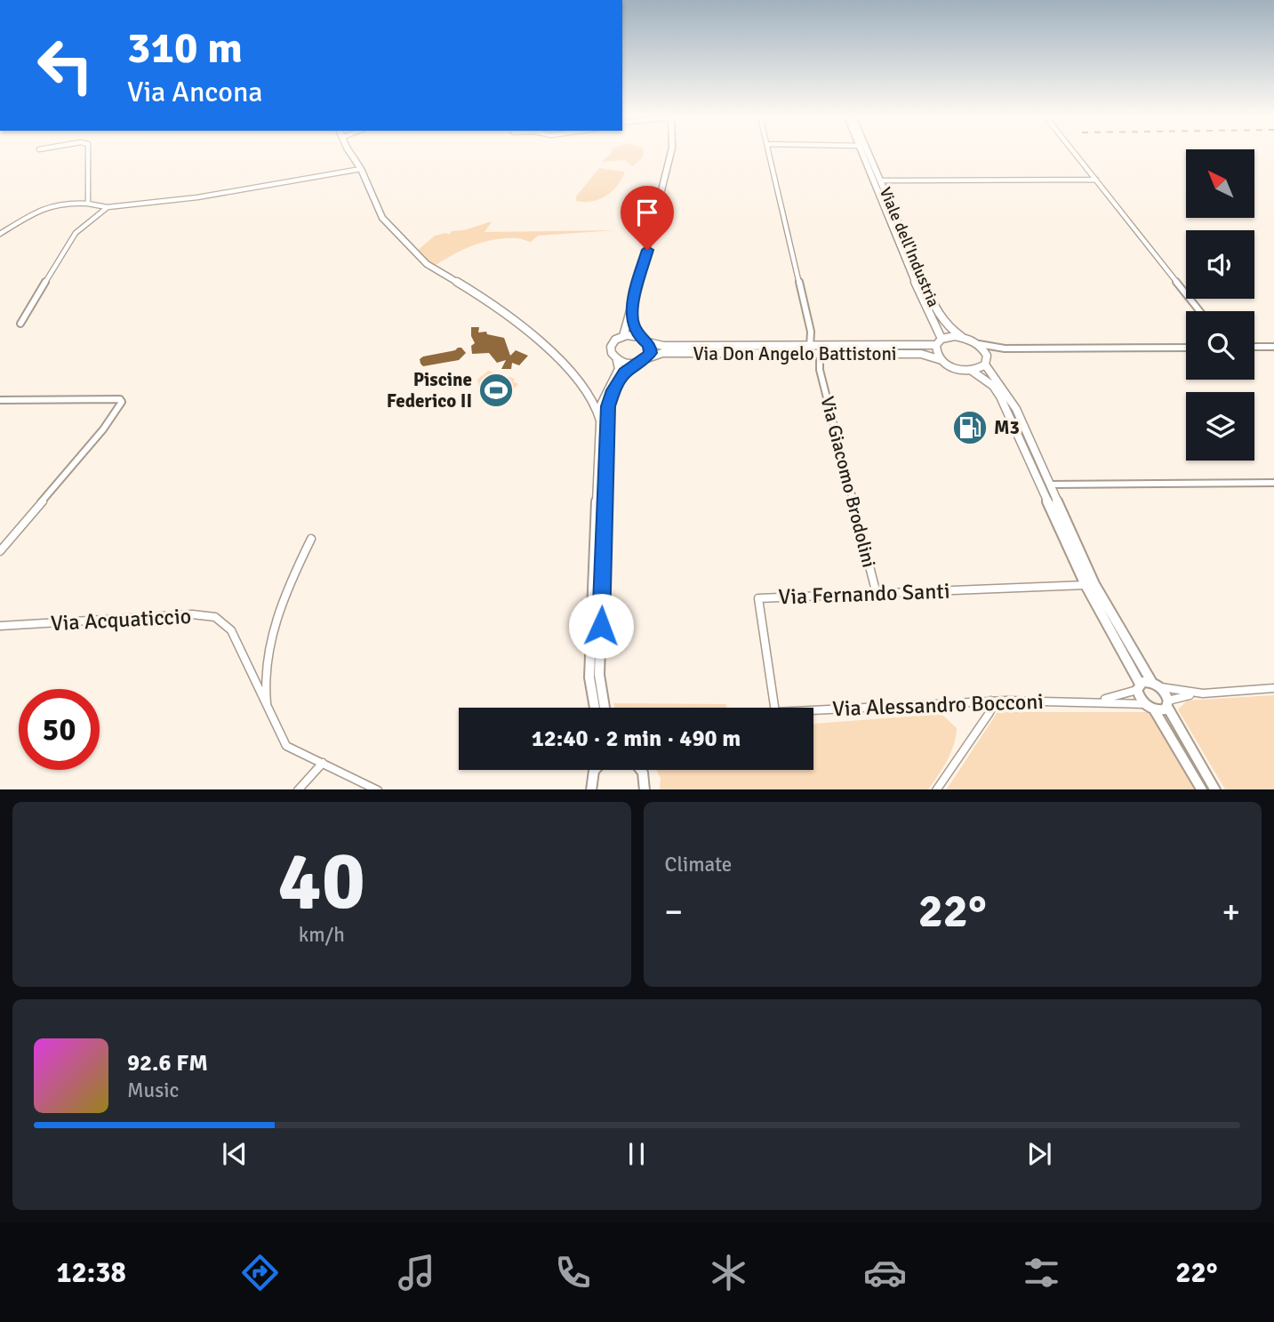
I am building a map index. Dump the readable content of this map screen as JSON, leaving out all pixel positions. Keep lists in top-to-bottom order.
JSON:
{
  "streets": {
    "main road": ["Viale dell'Industria", "Via Don Angelo Battistoni"],
    "street": [
      "Via Giacomo Brodolini",
      "Via Fernando Santi",
      "Via Acquaticcio",
      "Via Alessandro Bocconi"
    ]
  },
  "crossings": [
    ["Viale dell'Industria", "Via Don Angelo Battistoni"],
    ["Via Don Angelo Battistoni", "Via Giacomo Brodolini"],
    ["Via Giacomo Brodolini", "Via Fernando Santi"]
  ],
  "places": {
    "sports": ["Piscine Federico II"],
    "fuel station": ["M3"]
  },
  "north": "top left",
  "page": {
    "turn": ["310 m", "Via Ancona"],
    "limit": "50",
    "trip": "12:40 · 2 min · 490 m",
    "tile": [
      ["40", "km/h"],
      "Climate"
    ],
    "heat": ["−", "22°", "+"],
    "song": ["92.6 FM", "Music"],
    "tabs": ["12:38", "22°"]
  }
}
